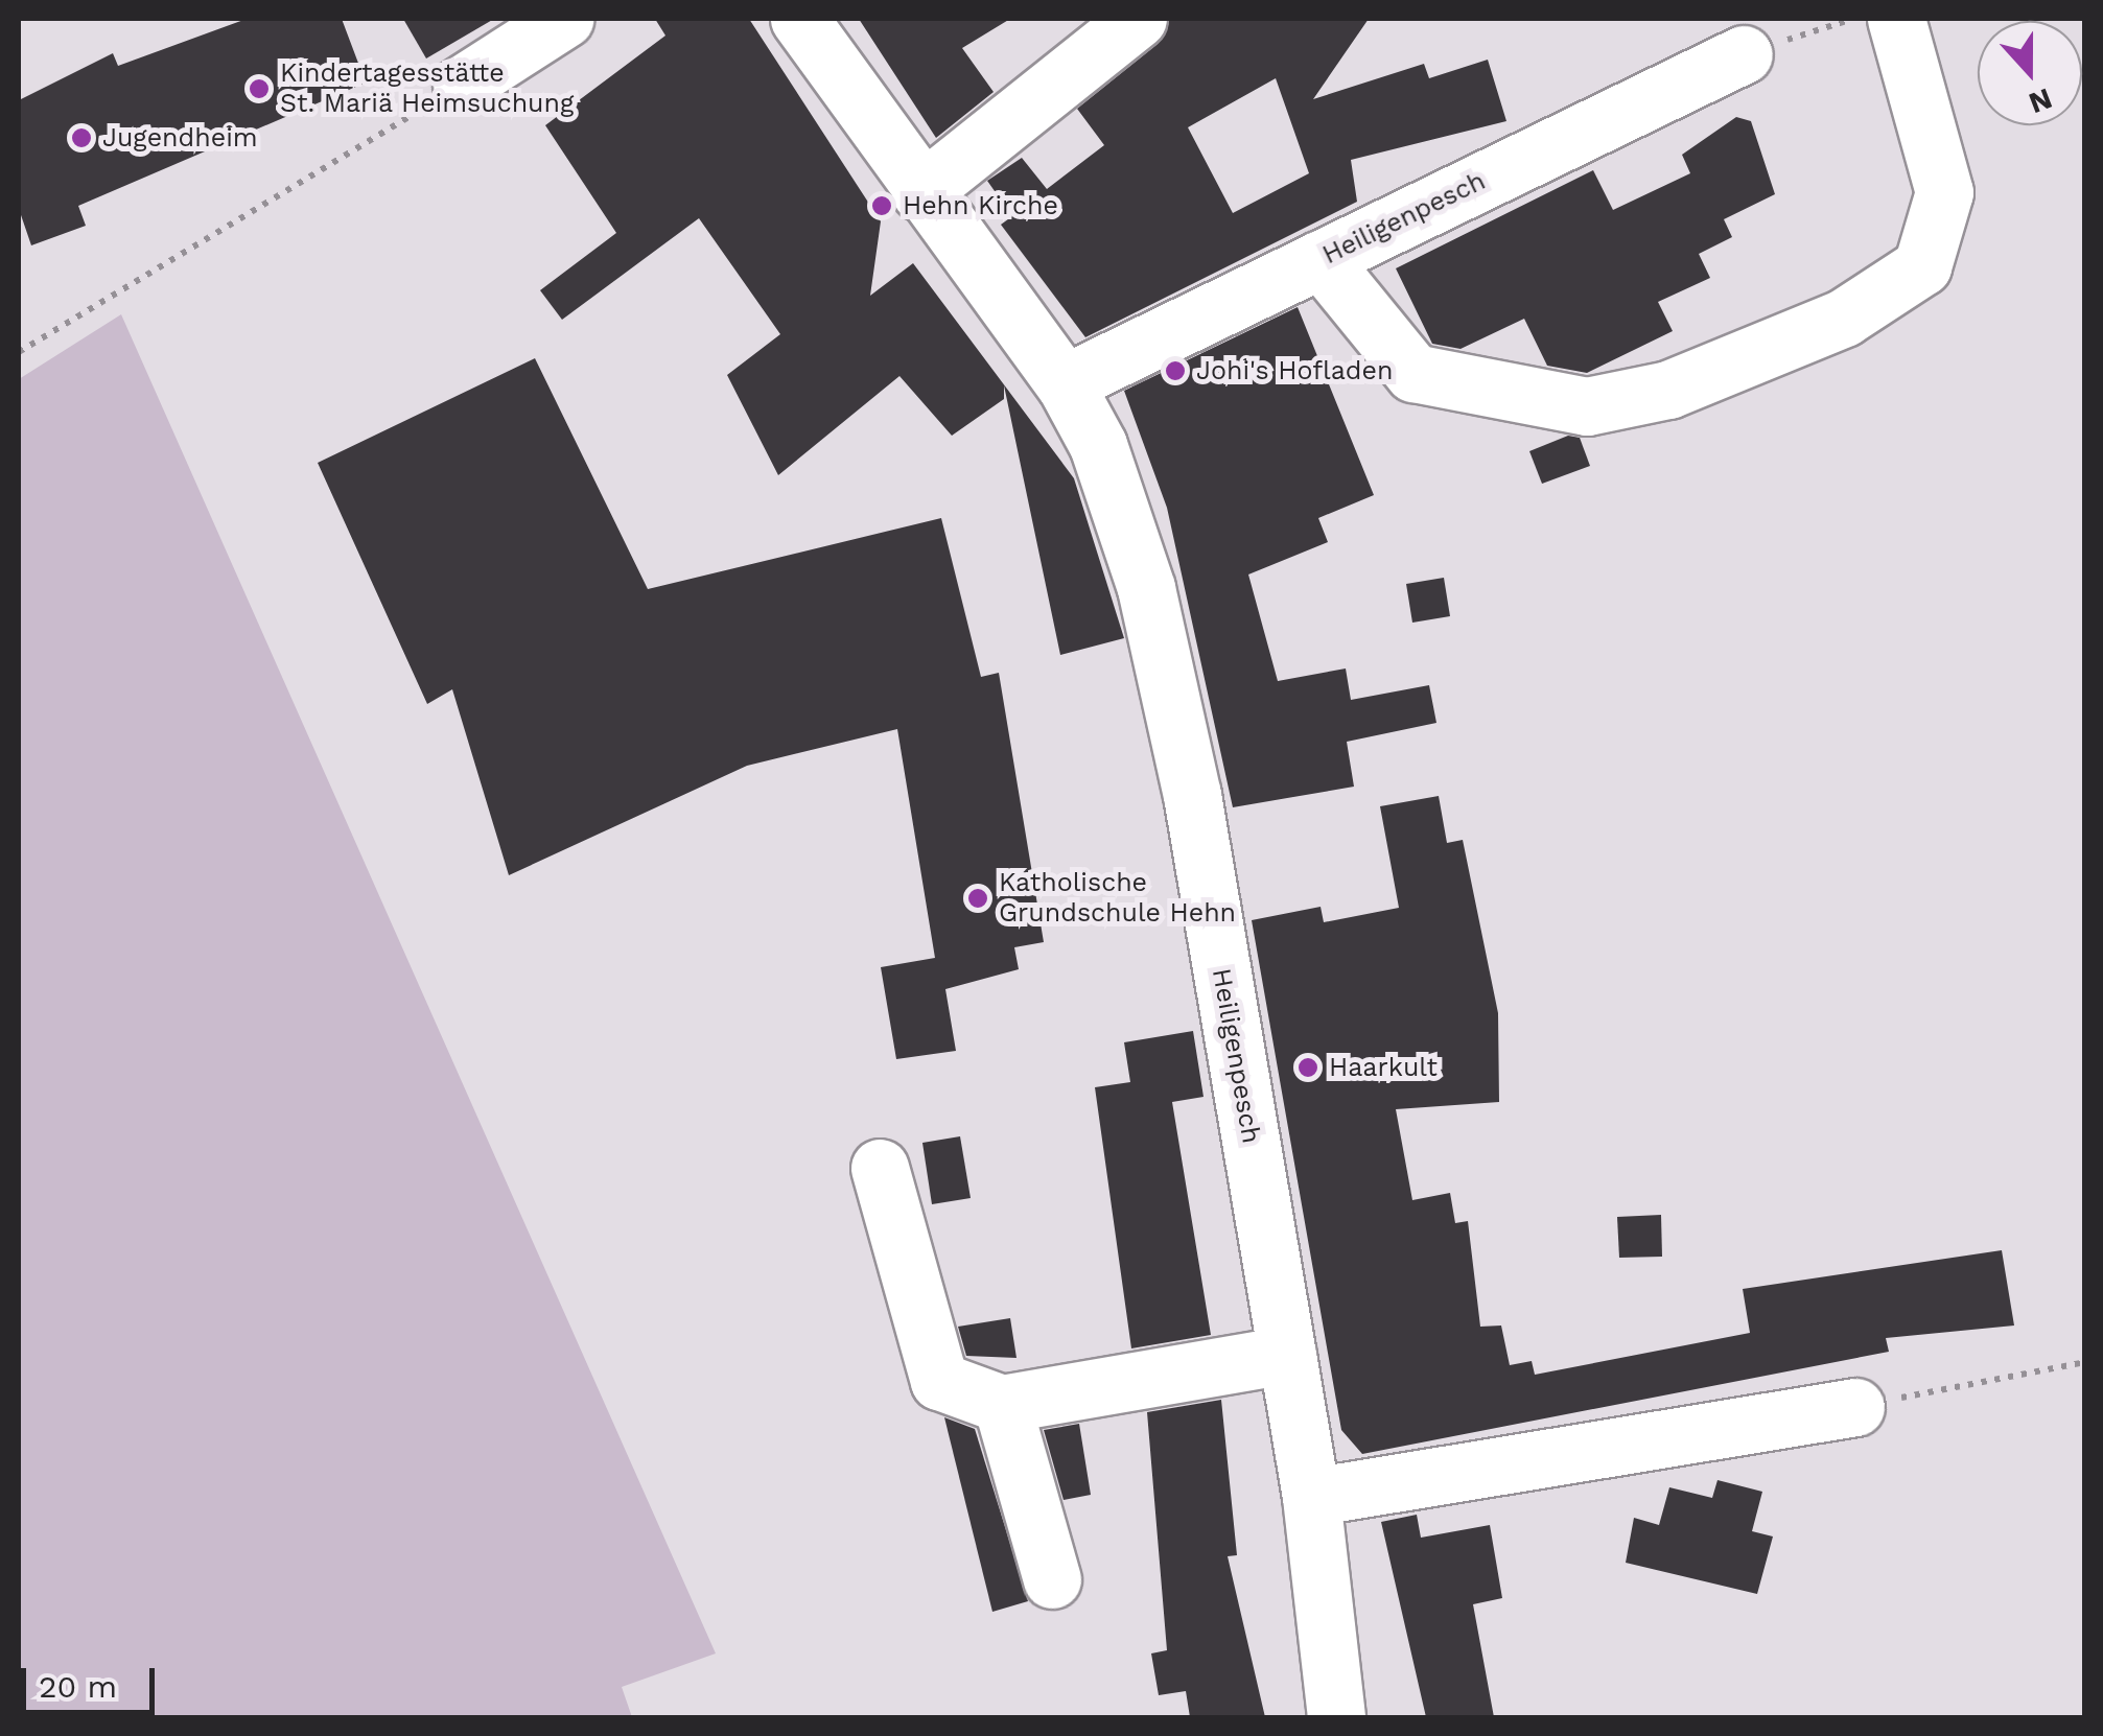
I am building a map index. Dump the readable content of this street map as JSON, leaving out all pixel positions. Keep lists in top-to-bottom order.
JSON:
{
  "streets": {
    "street": ["Heiligenpesch"]
  },
  "places": [
    "Kindertagesstätte St. Mariä Heimsuchung",
    "Jugendheim",
    "Hehn Kirche",
    "Johi's Hofladen",
    "Katholische Grundschule Hehn",
    "Haarkult"
  ],
  "scale_bar": "20 m",
  "north": "bottom"
}
